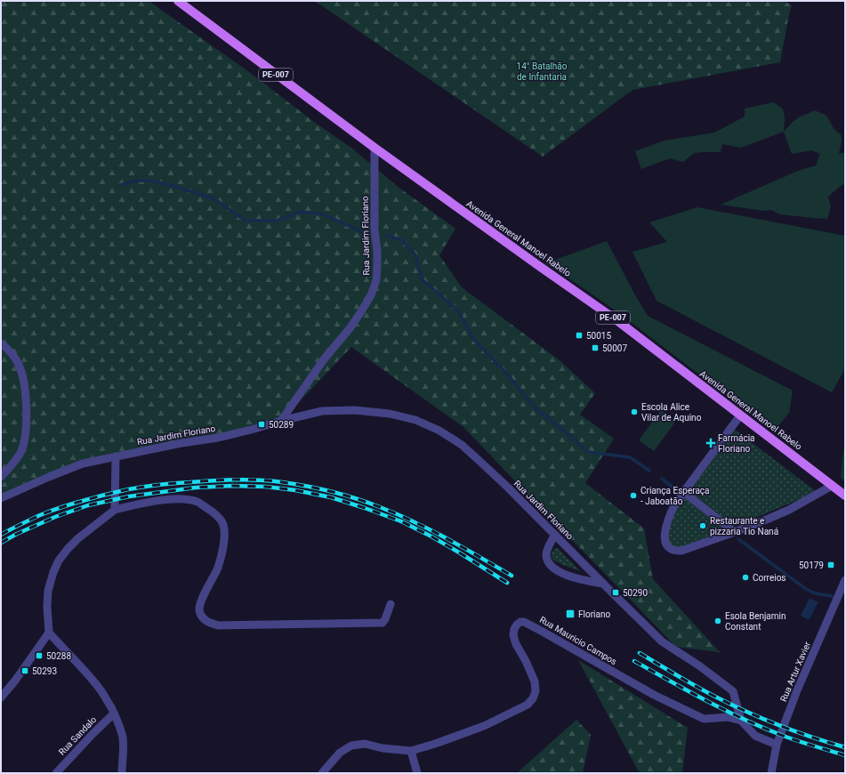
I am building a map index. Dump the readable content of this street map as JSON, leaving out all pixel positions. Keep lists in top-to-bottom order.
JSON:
{
  "streets": {
    "main road": ["PE-007", "Avenida General Manoel Rabelo"],
    "street": [
      "Rua Jardim Floriano",
      "Rua Mauricio Campos",
      "Rua Artur Xavier",
      "Rua Sandalo"
    ]
  },
  "crossings": [
    ["Rua Jardim Floriano", "Avenida General Manoel Rabelo"],
    ["Rua Jardim Floriano", "Rua Mauricio Campos"]
  ],
  "parks": ["14° Batalhão de Infantaria"],
  "places": {
    "transit": [
      "50015",
      "50007",
      "50289",
      "50179",
      "50290",
      "Floriano",
      "50288",
      "50293"
    ],
    "other": [
      "Escola Alice Vilar de Aquino",
      "Criança Esperaça - Jaboatão",
      "Restaurante e pizzaria Tio Naná",
      "Correios",
      "Esola Benjamin Constant"
    ],
    "health": ["Farmácia Floriano"]
  }
}
